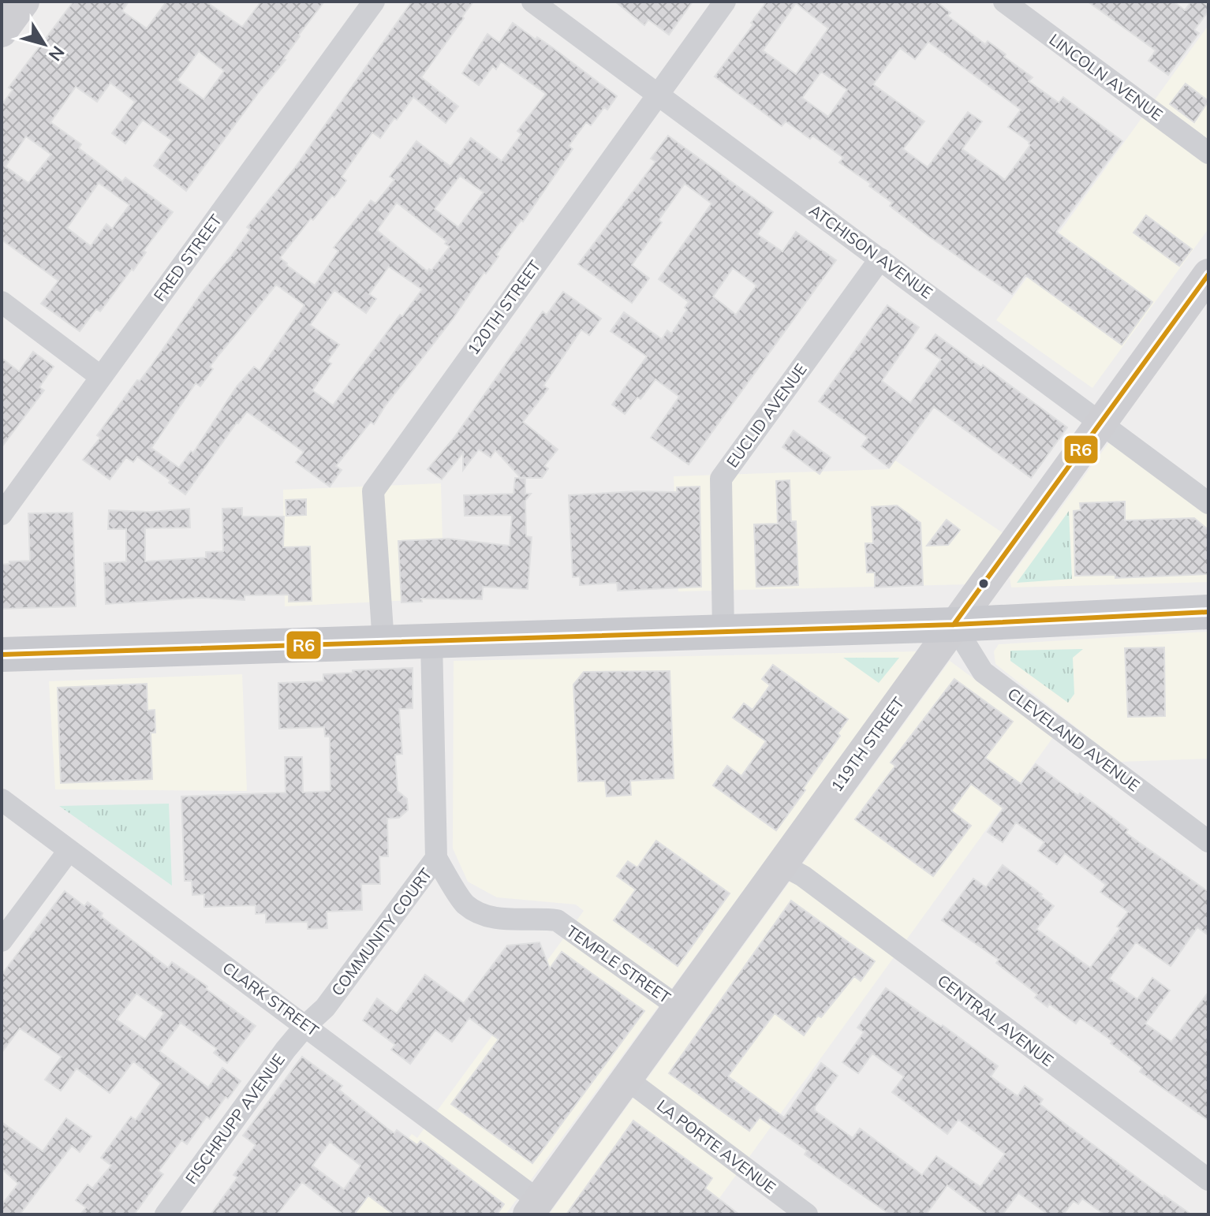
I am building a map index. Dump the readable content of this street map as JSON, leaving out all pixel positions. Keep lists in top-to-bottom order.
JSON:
{
  "streets": {
    "street": [
      "LINCOLN AVENUE",
      "ATCHISON AVENUE",
      "FRED STREET",
      "120TH STREET",
      "EUCLID AVENUE",
      "CLEVELAND AVENUE",
      "119TH STREET",
      "COMMUNITY COURT",
      "TEMPLE STREET",
      "CLARK STREET",
      "CENTRAL AVENUE",
      "FISCHRUPP AVENUE",
      "LA PORTE AVENUE"
    ]
  },
  "crossings": [
    ["ATCHISON AVENUE", "120TH STREET"],
    ["ATCHISON AVENUE", "EUCLID AVENUE"],
    ["ATCHISON AVENUE", "119TH STREET"],
    ["CLEVELAND AVENUE", "119TH STREET"],
    ["119TH STREET", "TEMPLE STREET"],
    ["119TH STREET", "CLARK STREET"],
    ["119TH STREET", "CENTRAL AVENUE"],
    ["119TH STREET", "LA PORTE AVENUE"],
    ["COMMUNITY COURT", "TEMPLE STREET"],
    ["COMMUNITY COURT", "CLARK STREET"],
    ["COMMUNITY COURT", "FISCHRUPP AVENUE"],
    ["CLARK STREET", "FISCHRUPP AVENUE"]
  ],
  "lines": ["transit line R6"],
  "north": "bottom right"
}
